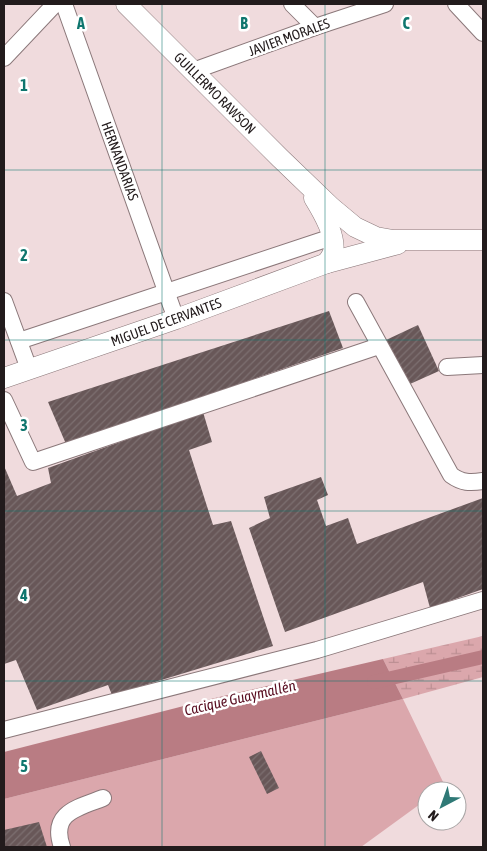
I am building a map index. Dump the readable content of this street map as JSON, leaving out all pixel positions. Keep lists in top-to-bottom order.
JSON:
{
  "streets": {
    "main road": ["GUILLERMO RAWSON", "MIGUEL DE CERVANTES"],
    "street": ["JAVIER MORALES", "HERNANDARIAS"]
  },
  "crossings": [
    ["JAVIER MORALES", "GUILLERMO RAWSON"],
    ["GUILLERMO RAWSON", "MIGUEL DE CERVANTES"],
    ["HERNANDARIAS", "MIGUEL DE CERVANTES"]
  ],
  "water": ["Cacique Guaymallén"],
  "north": "bottom left",
  "grid": {
    "columns": ["A", "B", "C"],
    "rows": [
      "1",
      "2",
      "3",
      "4",
      "5"
    ]
  }
}
